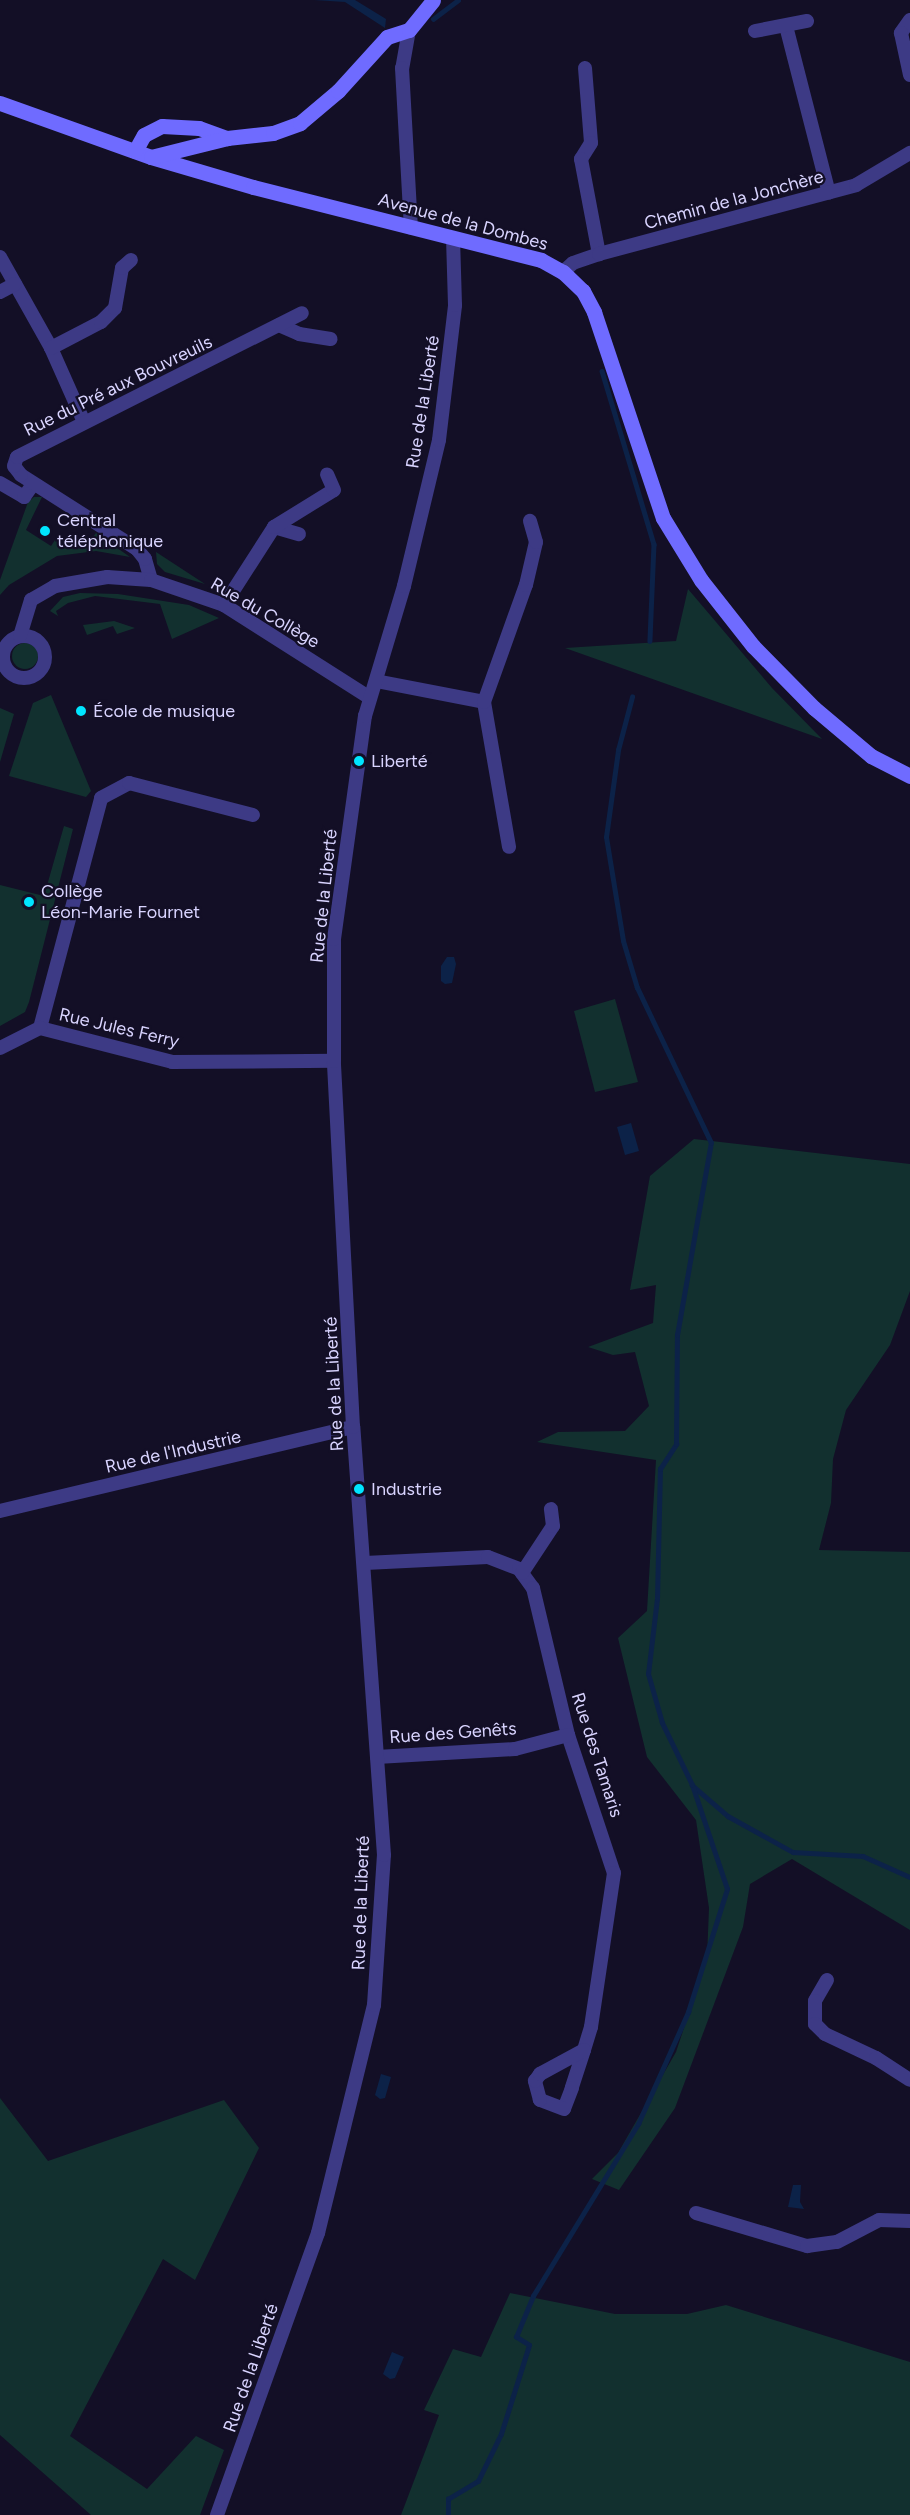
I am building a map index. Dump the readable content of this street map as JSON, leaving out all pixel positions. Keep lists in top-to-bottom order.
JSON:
{
  "streets": {
    "main road": ["Avenue de la Dombes"],
    "street": [
      "Chemin de la Jonchère",
      "Rue du Pré aux Bouvreuils",
      "Rue de la Liberté",
      "Rue du Collège",
      "Rue Jules Ferry",
      "Rue de l'Industrie",
      "Rue des Genêts",
      "Rue des Tamaris"
    ]
  },
  "crossings": [
    ["Chemin de la Jonchère", "Avenue de la Dombes"],
    ["Avenue de la Dombes", "Rue de la Liberté"],
    ["Rue du Pré aux Bouvreuils", "Rue du Collège"],
    ["Rue de la Liberté", "Rue du Collège"],
    ["Rue de la Liberté", "Rue Jules Ferry"],
    ["Rue de la Liberté", "Rue de l'Industrie"],
    ["Rue de la Liberté", "Rue des Genêts"],
    ["Rue des Genêts", "Rue des Tamaris"]
  ],
  "places": [
    "Central téléphonique",
    "École de musique",
    "Liberté",
    "Collège Léon-Marie Fournet",
    "Industrie"
  ]
}
